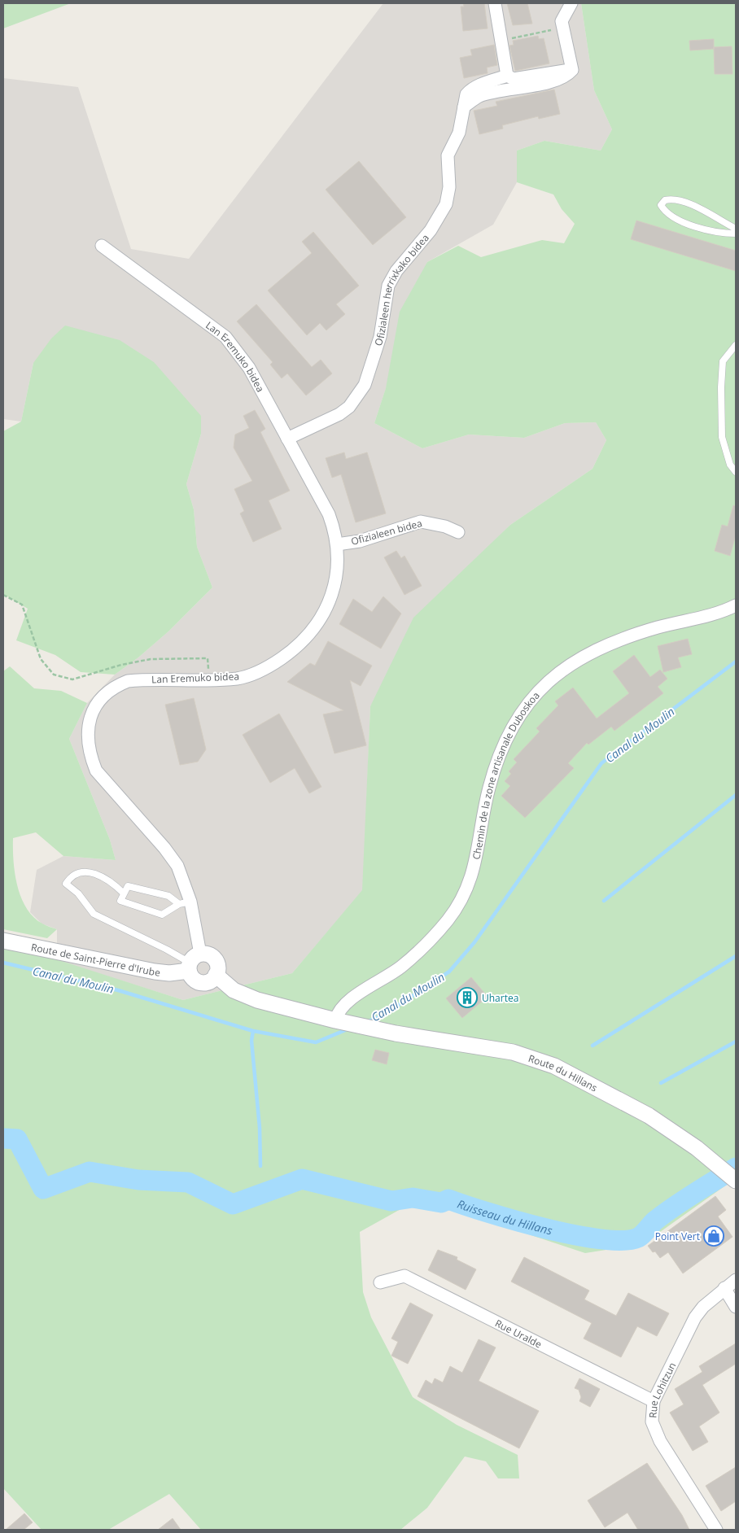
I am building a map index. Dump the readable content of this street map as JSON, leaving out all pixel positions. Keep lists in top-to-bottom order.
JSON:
{
  "streets": {
    "street": [
      "Ofizialeen herrixkako bidea",
      "Lan Eremuko bidea",
      "Ofizialeen bidea",
      "Chemin de la zone artisanale Duboskoa",
      "Route de Saint-Pierre d'Irube",
      "Route du Hillans",
      "Rue Uralde",
      "Rue Lohitzun"
    ]
  },
  "crossings": [
    ["Ofizialeen herrixkako bidea", "Lan Eremuko bidea"],
    ["Lan Eremuko bidea", "Ofizialeen bidea"],
    ["Lan Eremuko bidea", "Route de Saint-Pierre d'Irube"],
    ["Chemin de la zone artisanale Duboskoa", "Route du Hillans"],
    ["Rue Uralde", "Rue Lohitzun"]
  ],
  "water": ["Canal du Moulin", "Ruisseau du Hillans"],
  "places": {
    "building": ["Uhartea"],
    "shop": ["Point Vert"]
  }
}
